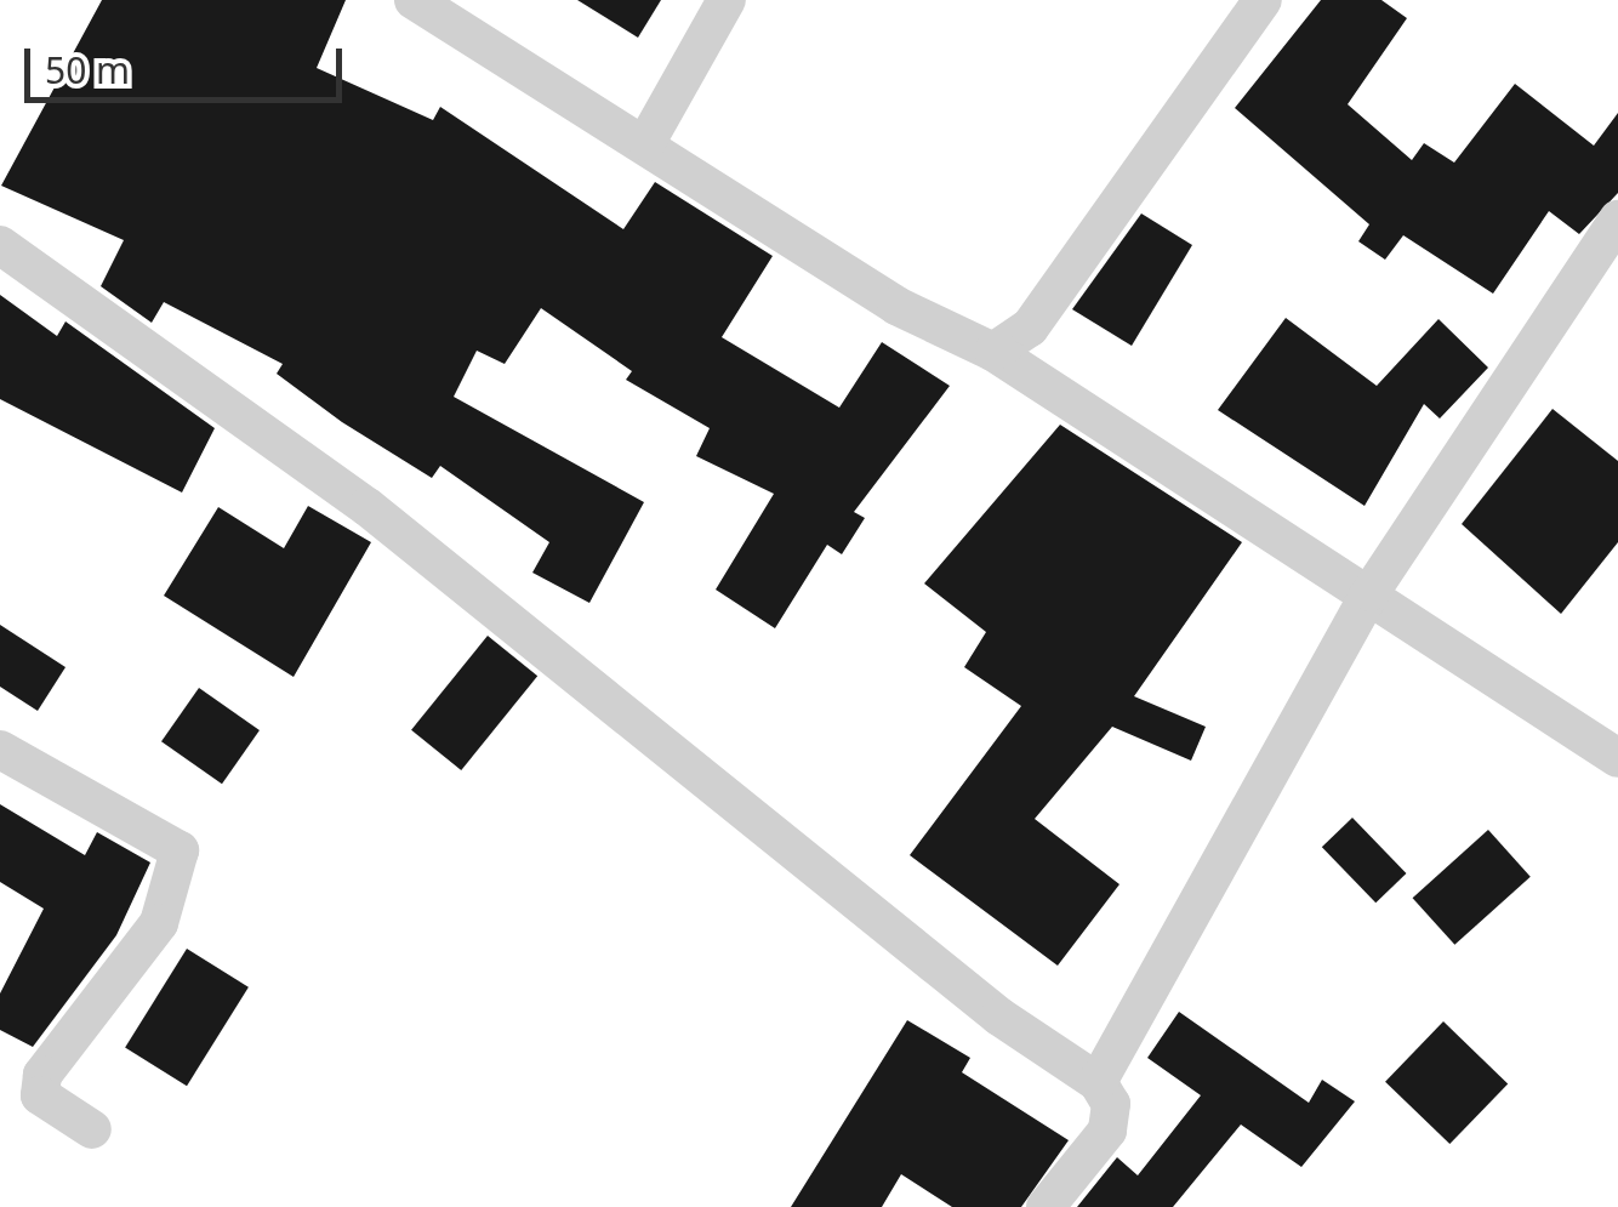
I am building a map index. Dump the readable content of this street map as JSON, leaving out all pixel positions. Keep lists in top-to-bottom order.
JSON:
{
  "scale_bar": "50 m"
}
